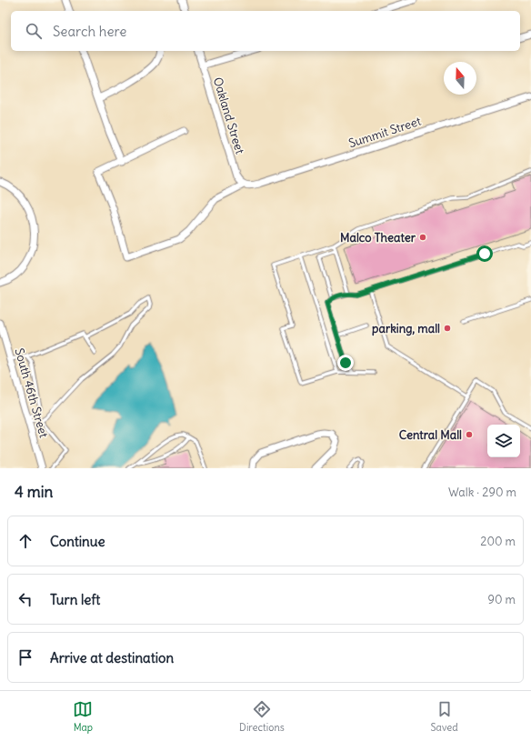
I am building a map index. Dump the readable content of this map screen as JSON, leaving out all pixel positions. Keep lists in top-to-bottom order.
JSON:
{
  "streets": {
    "street": ["Oakland Street", "Summit Street", "South 46th Street"]
  },
  "crossings": [
    ["Oakland Street", "Summit Street"]
  ],
  "places": ["Malco Theater", "parking, mall", "Central Mall"],
  "north": "top",
  "page": {
    "search": "Search here",
    "heading": ["4 min", "Walk · 290 m"],
    "list": [
      ["Continue", "200 m"],
      ["Turn left", "90 m"],
      "Arrive at destination"
    ],
    "nav": ["Map", "Directions", "Saved"]
  }
}
